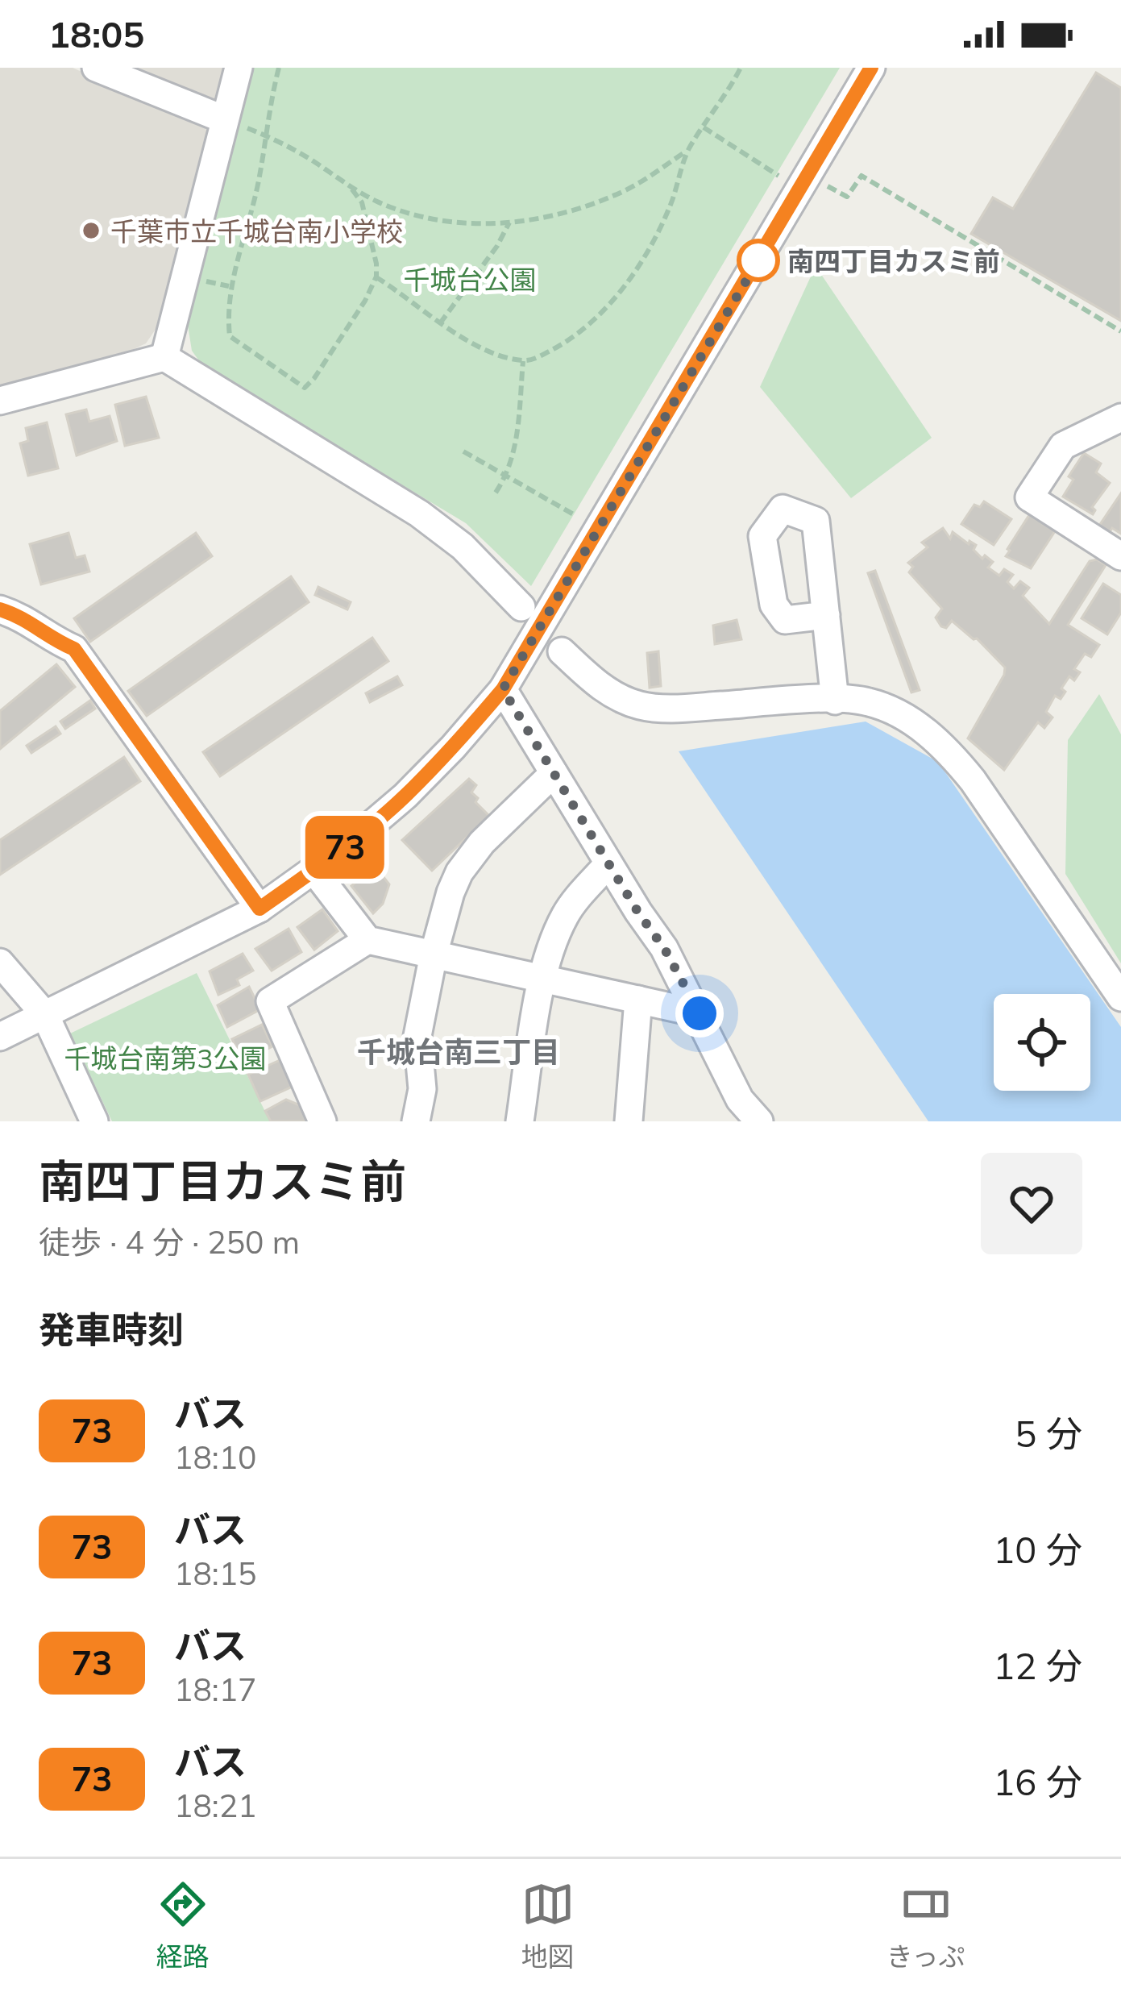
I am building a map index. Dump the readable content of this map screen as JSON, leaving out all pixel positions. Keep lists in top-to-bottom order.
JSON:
{
  "districts": ["千城台南三丁目"],
  "parks": ["千城台公園", "千城台南第3公園"],
  "places": ["千葉市立千城台南小学校", "南四丁目カスミ前"],
  "lines": ["bus line 73"],
  "page": {
    "status": "18:05",
    "on_map": "73",
    "heading": [
      ["南四丁目カスミ前", "徒歩 · 4 分 · 250 m"],
      "発車時刻"
    ],
    "list": [
      {
        "mark": "73",
        "name": "バス",
        "note": "18:10",
        "value": "5 分"
      },
      {
        "mark": "73",
        "name": "バス",
        "note": "18:15",
        "value": "10 分"
      },
      {
        "mark": "73",
        "name": "バス",
        "note": "18:17",
        "value": "12 分"
      },
      {
        "mark": "73",
        "name": "バス",
        "note": "18:21",
        "value": "16 分"
      }
    ],
    "tabs": ["経路", "地図", "きっぷ"]
  }
}
